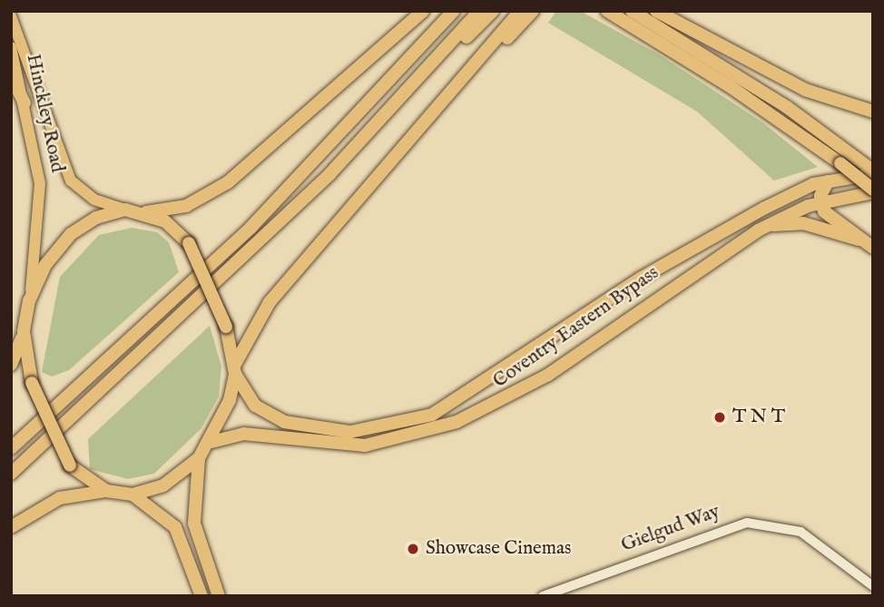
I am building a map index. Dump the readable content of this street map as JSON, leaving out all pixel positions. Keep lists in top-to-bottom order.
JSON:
{
  "streets": {
    "highway": ["Coventry Eastern Bypass"],
    "main road": ["Hinckley Road"],
    "street": ["Gielgud Way"]
  },
  "places": ["T N T", "Showcase Cinemas"]
}
